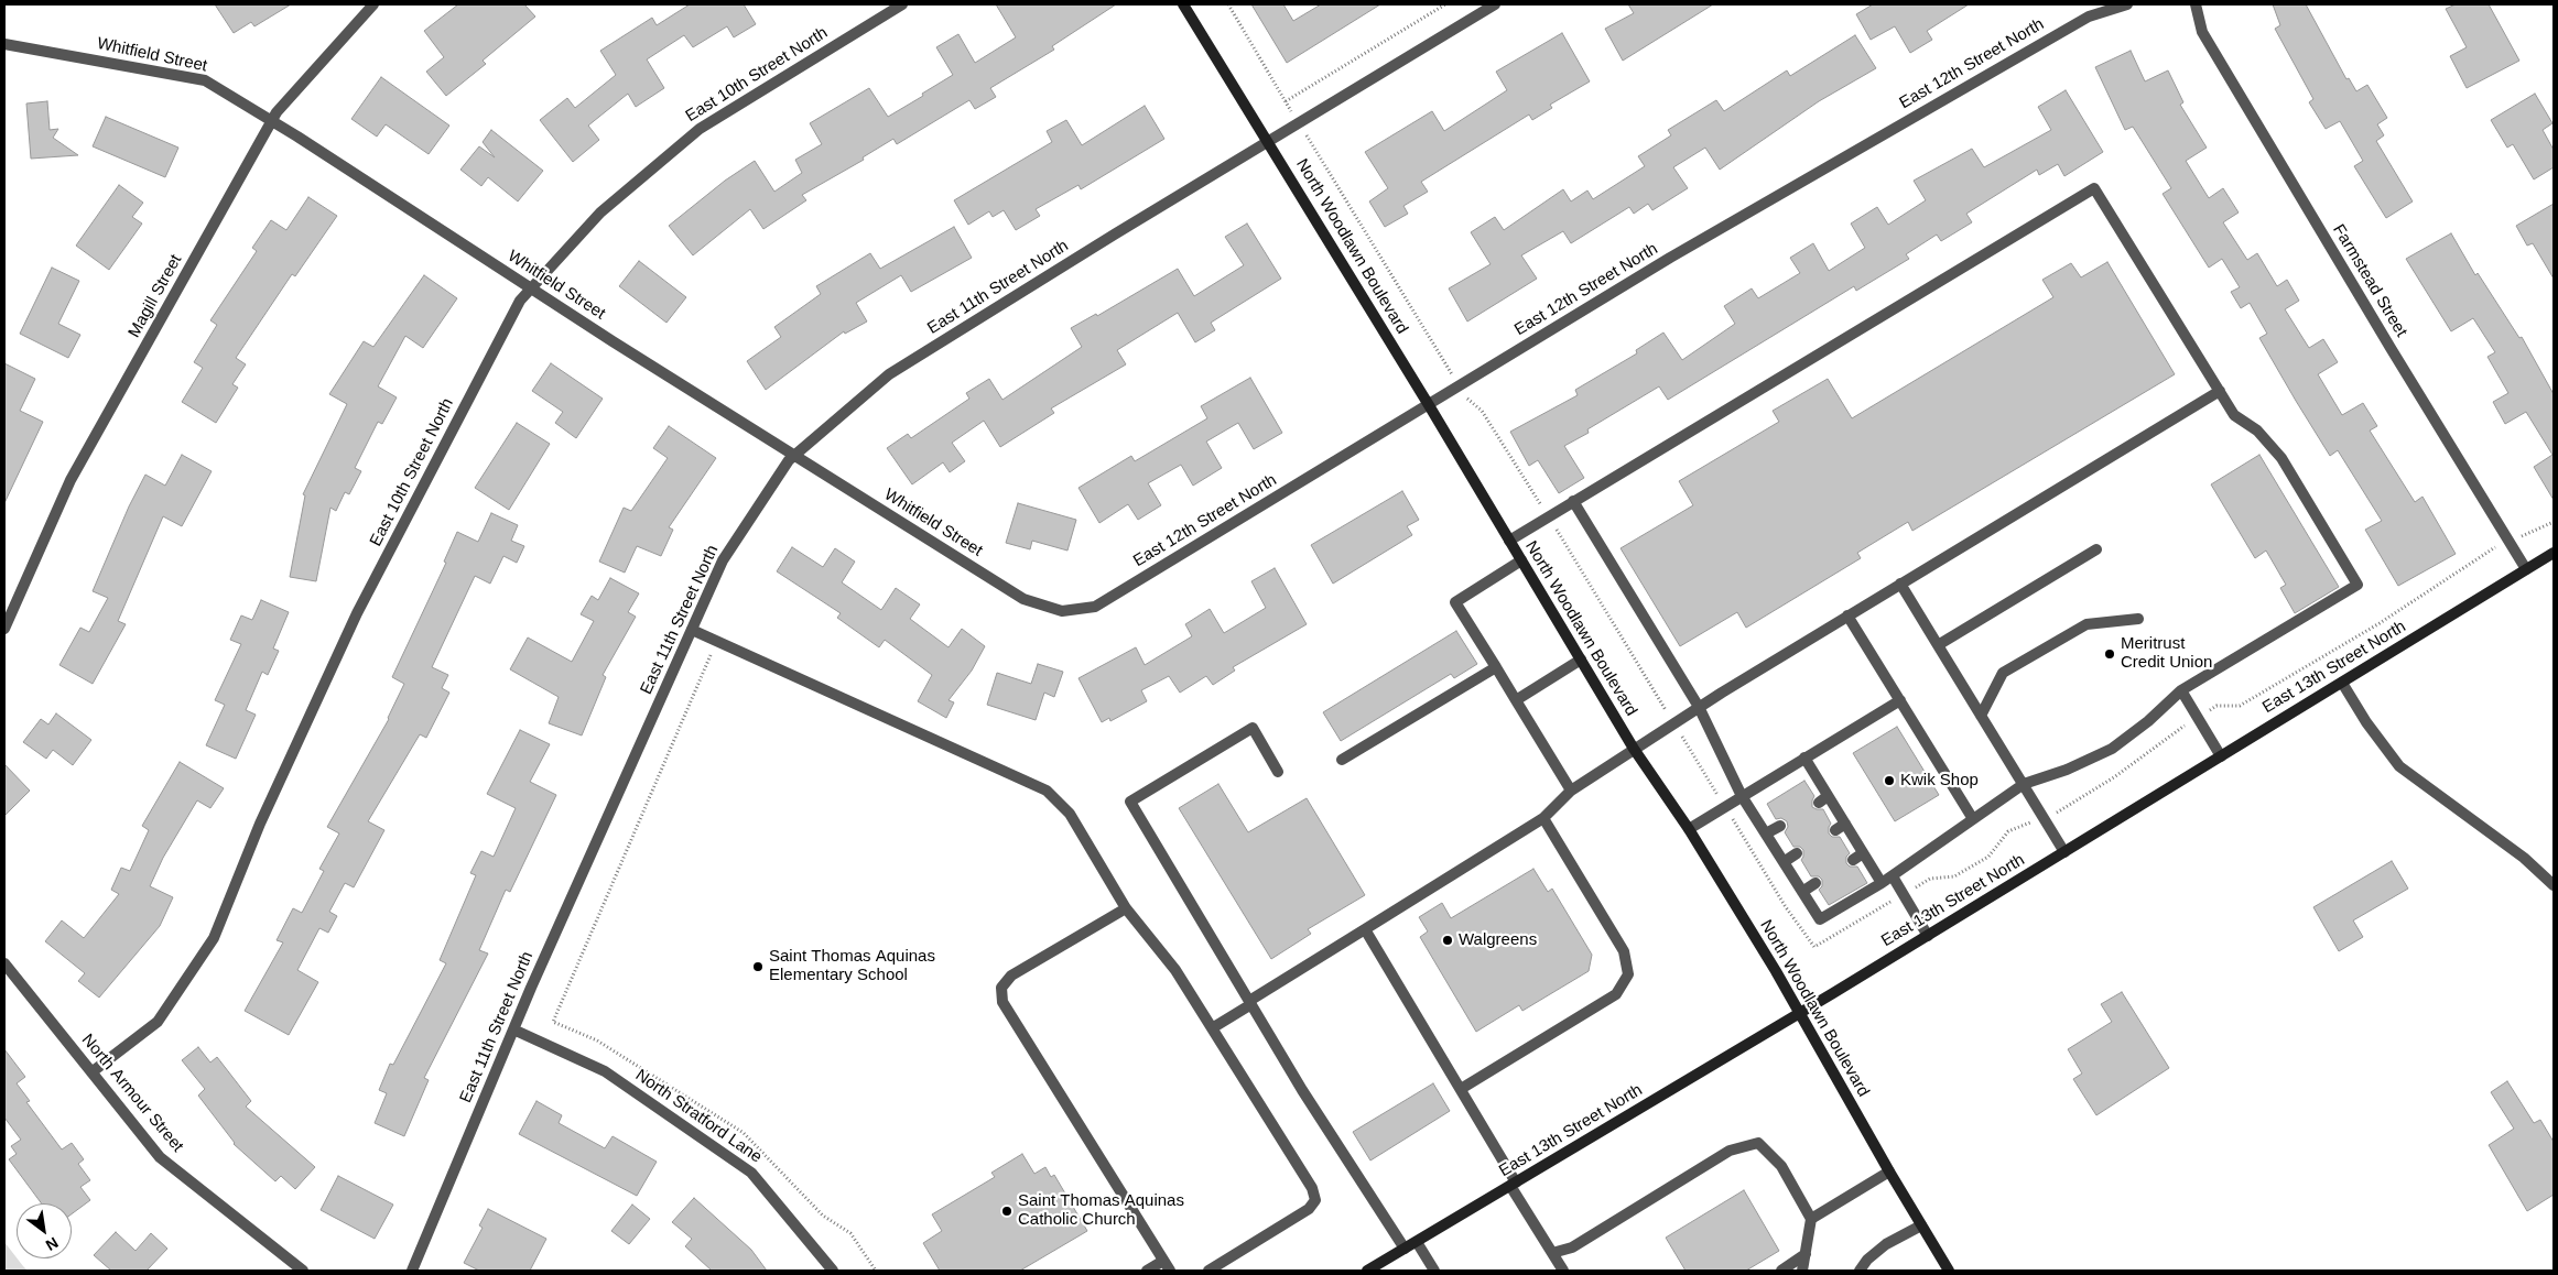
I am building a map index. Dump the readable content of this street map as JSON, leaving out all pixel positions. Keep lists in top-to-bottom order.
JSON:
{
  "streets": {
    "main road": ["North Woodlawn Boulevard", "East 13th Street North"],
    "street": [
      "Whitfield Street",
      "East 12th Street North",
      "East 10th Street North",
      "Farmstead Street",
      "East 11th Street North",
      "Magill Street",
      "North Armour Street",
      "North Stratford Lane"
    ]
  },
  "crossings": [
    ["Whitfield Street", "East 12th Street North"],
    ["Whitfield Street", "East 10th Street North"],
    ["Whitfield Street", "East 11th Street North"],
    ["Whitfield Street", "Magill Street"],
    ["East 12th Street North", "North Woodlawn Boulevard"],
    ["East 10th Street North", "North Armour Street"],
    ["North Woodlawn Boulevard", "East 11th Street North"],
    ["North Woodlawn Boulevard", "East 13th Street North"],
    ["Farmstead Street", "East 13th Street North"],
    ["East 11th Street North", "North Stratford Lane"]
  ],
  "places": [
    "Meritrust Credit Union",
    "Kwik Shop",
    "Walgreens",
    "Saint Thomas Aquinas Elementary School",
    "Saint Thomas Aquinas Catholic Church"
  ],
  "north": "bottom right"
}
